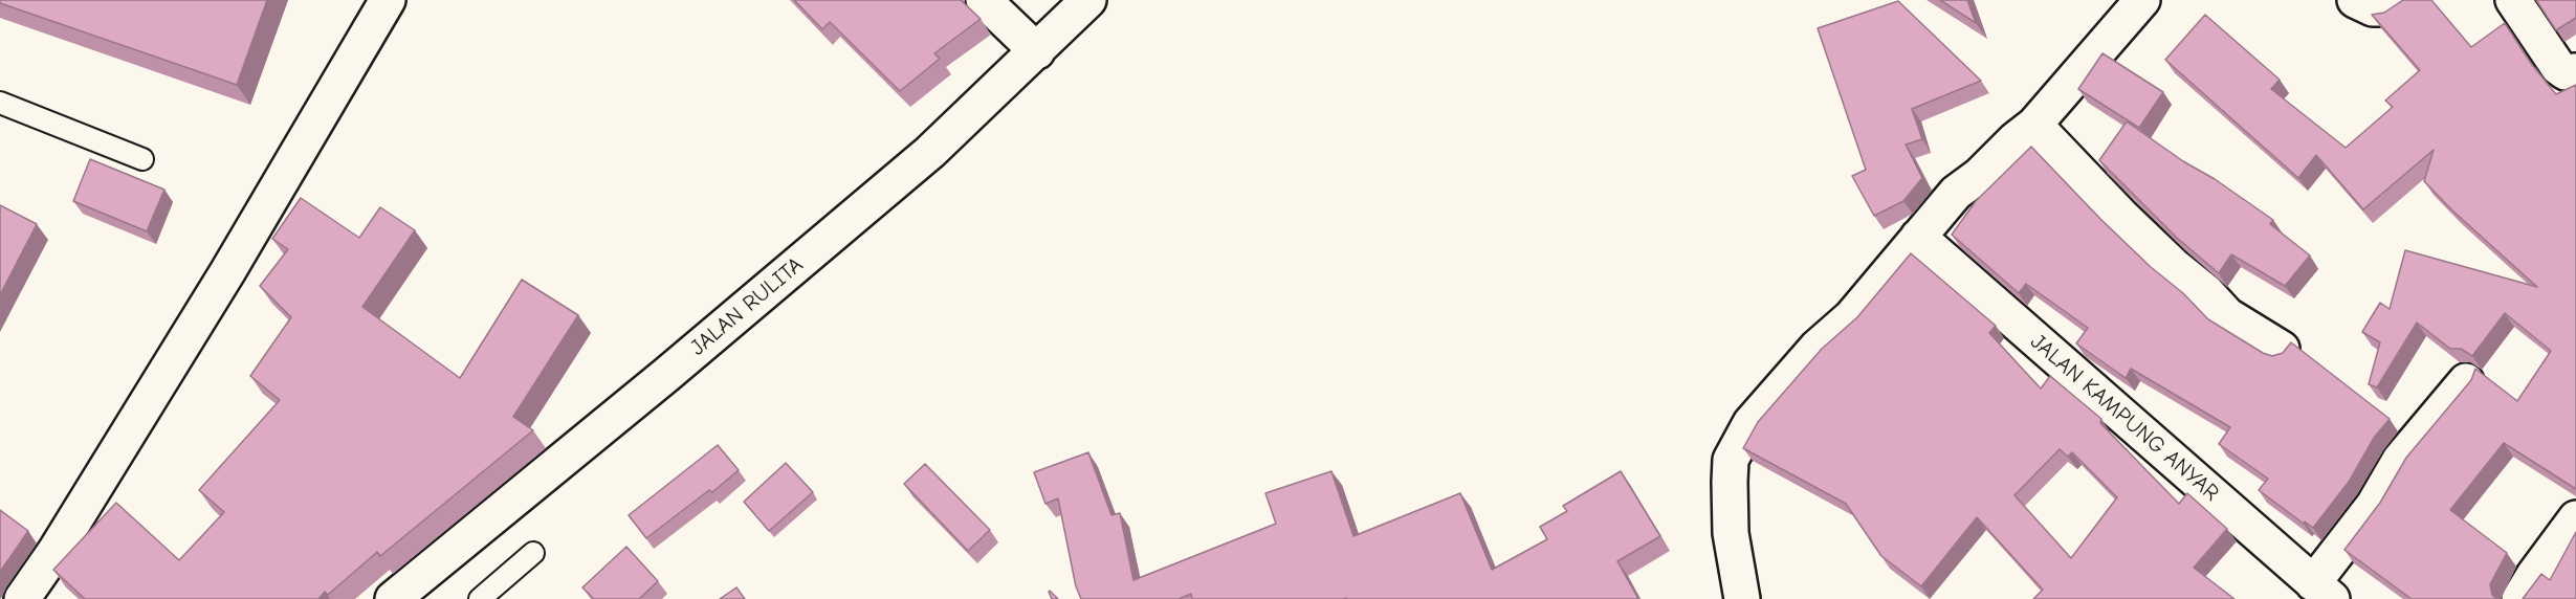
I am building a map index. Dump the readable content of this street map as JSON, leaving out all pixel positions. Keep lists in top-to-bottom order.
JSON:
{
  "streets": {
    "street": ["JALAN RULITA", "JALAN KAMPUNG ANYAR"]
  }
}
